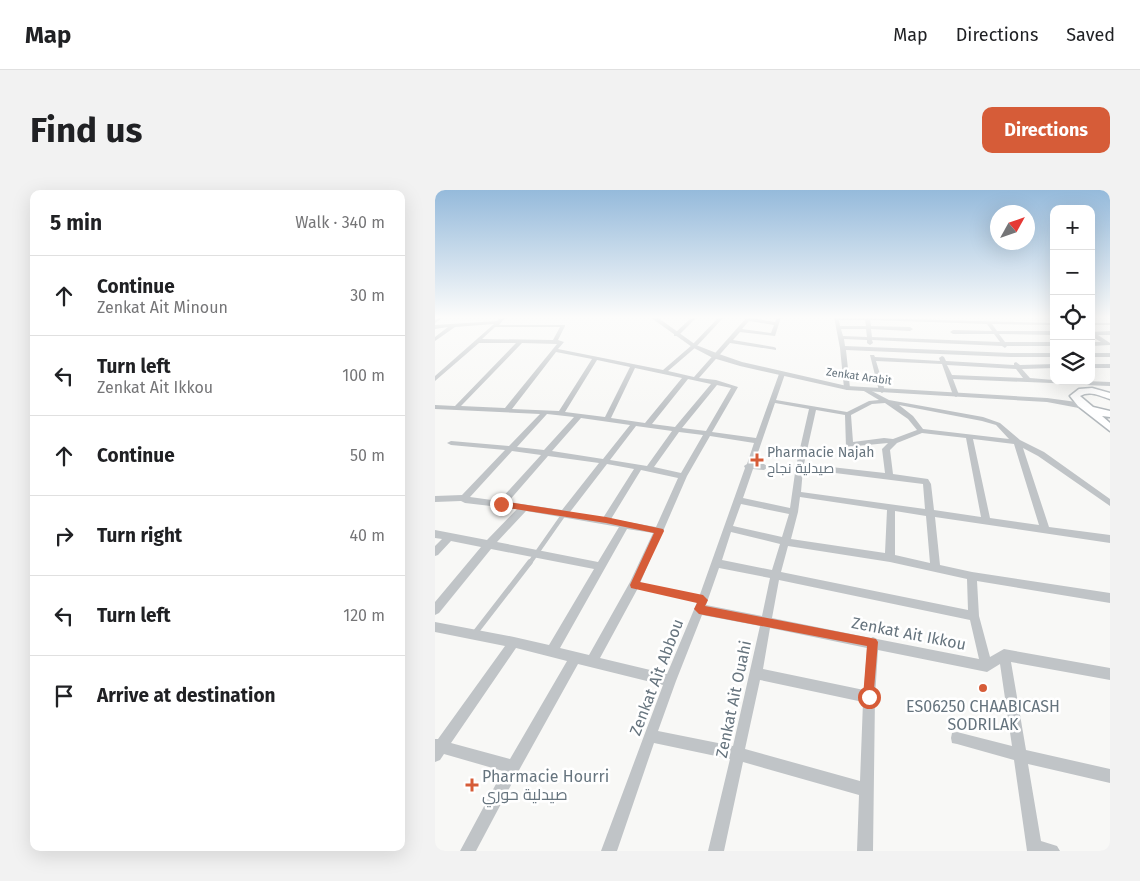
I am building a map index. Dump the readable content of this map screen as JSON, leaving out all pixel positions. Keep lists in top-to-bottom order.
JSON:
{
  "streets": {
    "street": [
      "Zenkat Arabit",
      "Zenkat Ait Ikkou",
      "Zenkat Ait Abbou",
      "Zenkat Ait Ouahi"
    ]
  },
  "crossings": [
    ["Zenkat Arabit", "Zenkat Ait Abbou"],
    ["Zenkat Ait Ikkou", "Zenkat Ait Abbou"],
    ["Zenkat Ait Ikkou", "Zenkat Ait Ouahi"]
  ],
  "places": {
    "health": ["Pharmacie Najah صيدلية نجاح", "Pharmacie Hourri صيدلية حوري"],
    "other": ["ES06250 CHAABICASH SODRILAK"]
  },
  "north": "top right",
  "page": {
    "header": "Map",
    "nav": ["Map", "Directions", "Saved"],
    "buttons": "Directions",
    "title": "Find us",
    "heading": ["5 min", "Walk · 340 m"],
    "map_buttons": ["+", "−"],
    "list": [
      ["Continue", "Zenkat Ait Minoun", "30 m"],
      ["Turn left", "Zenkat Ait Ikkou", "100 m"],
      ["Continue", "50 m"],
      ["Turn right", "40 m"],
      ["Turn left", "120 m"],
      "Arrive at destination"
    ]
  }
}
